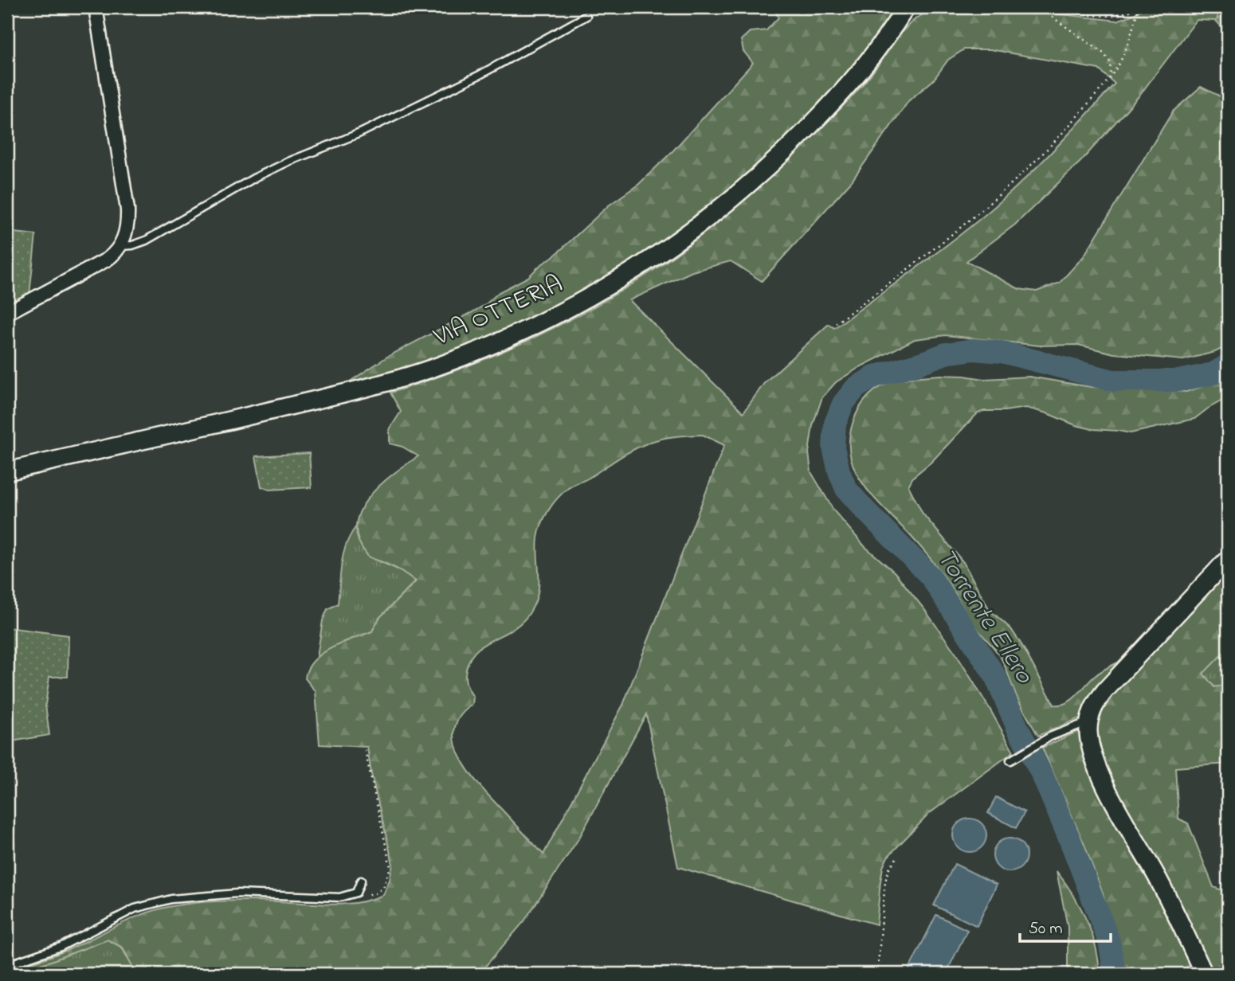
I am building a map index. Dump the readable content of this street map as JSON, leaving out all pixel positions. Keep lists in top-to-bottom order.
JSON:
{
  "streets": {
    "main road": ["VIA OTTERIA"]
  },
  "water": ["Torrente Ellero"],
  "scale_bar": "50 m"
}
